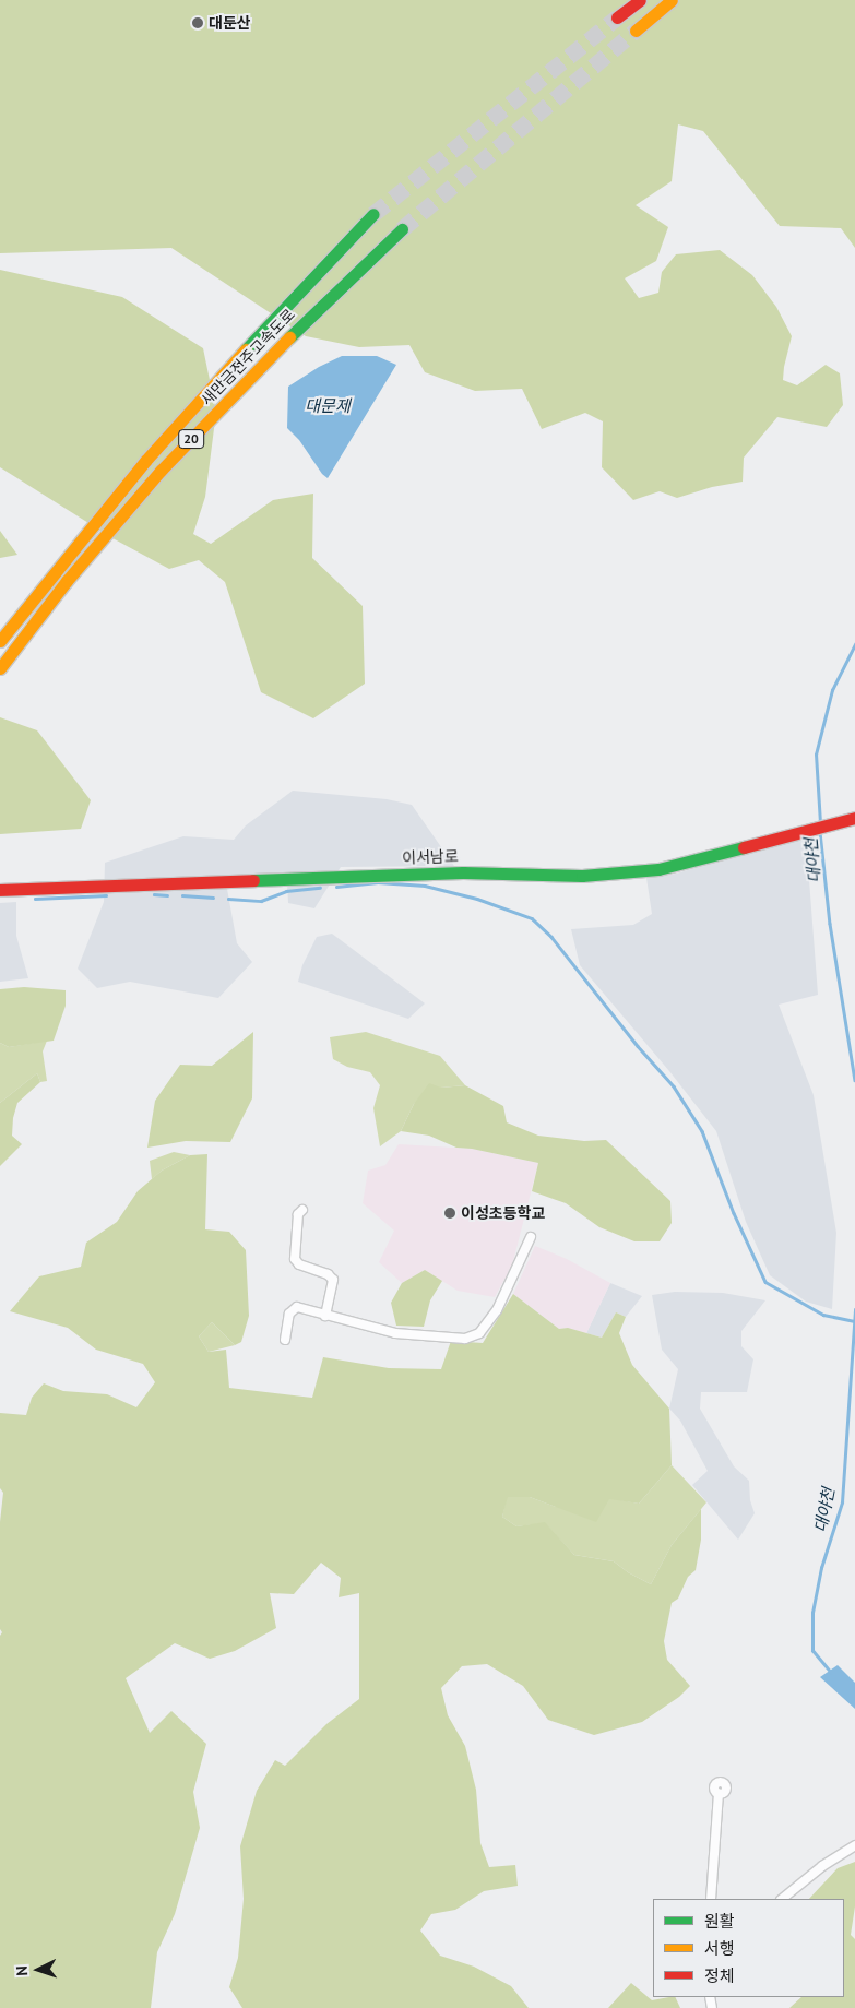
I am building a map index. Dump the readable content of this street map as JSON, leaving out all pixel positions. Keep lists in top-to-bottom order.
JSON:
{
  "streets": {
    "main road": ["새만금전주고속도로", "20", "이서남로"]
  },
  "water": ["대문제", "대야천"],
  "places": ["대둔산", "이성초등학교"],
  "legend": ["원활", "서행", "정체"],
  "north": "left"
}
